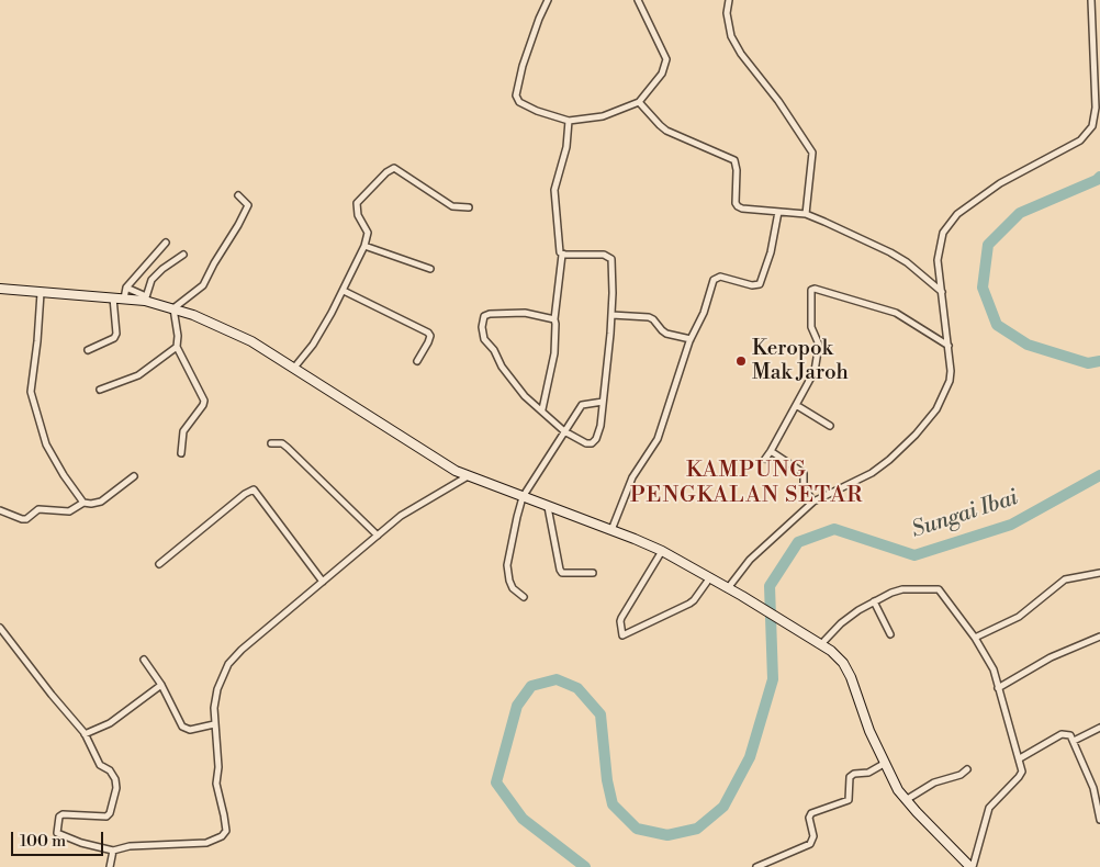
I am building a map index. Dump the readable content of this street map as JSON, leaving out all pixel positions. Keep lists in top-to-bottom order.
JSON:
{
  "districts": ["KAMPUNG PENGKALAN SETAR"],
  "water": ["Sungai Ibai"],
  "places": ["Keropok Mak Jaroh"],
  "scale_bar": "100 m"
}
